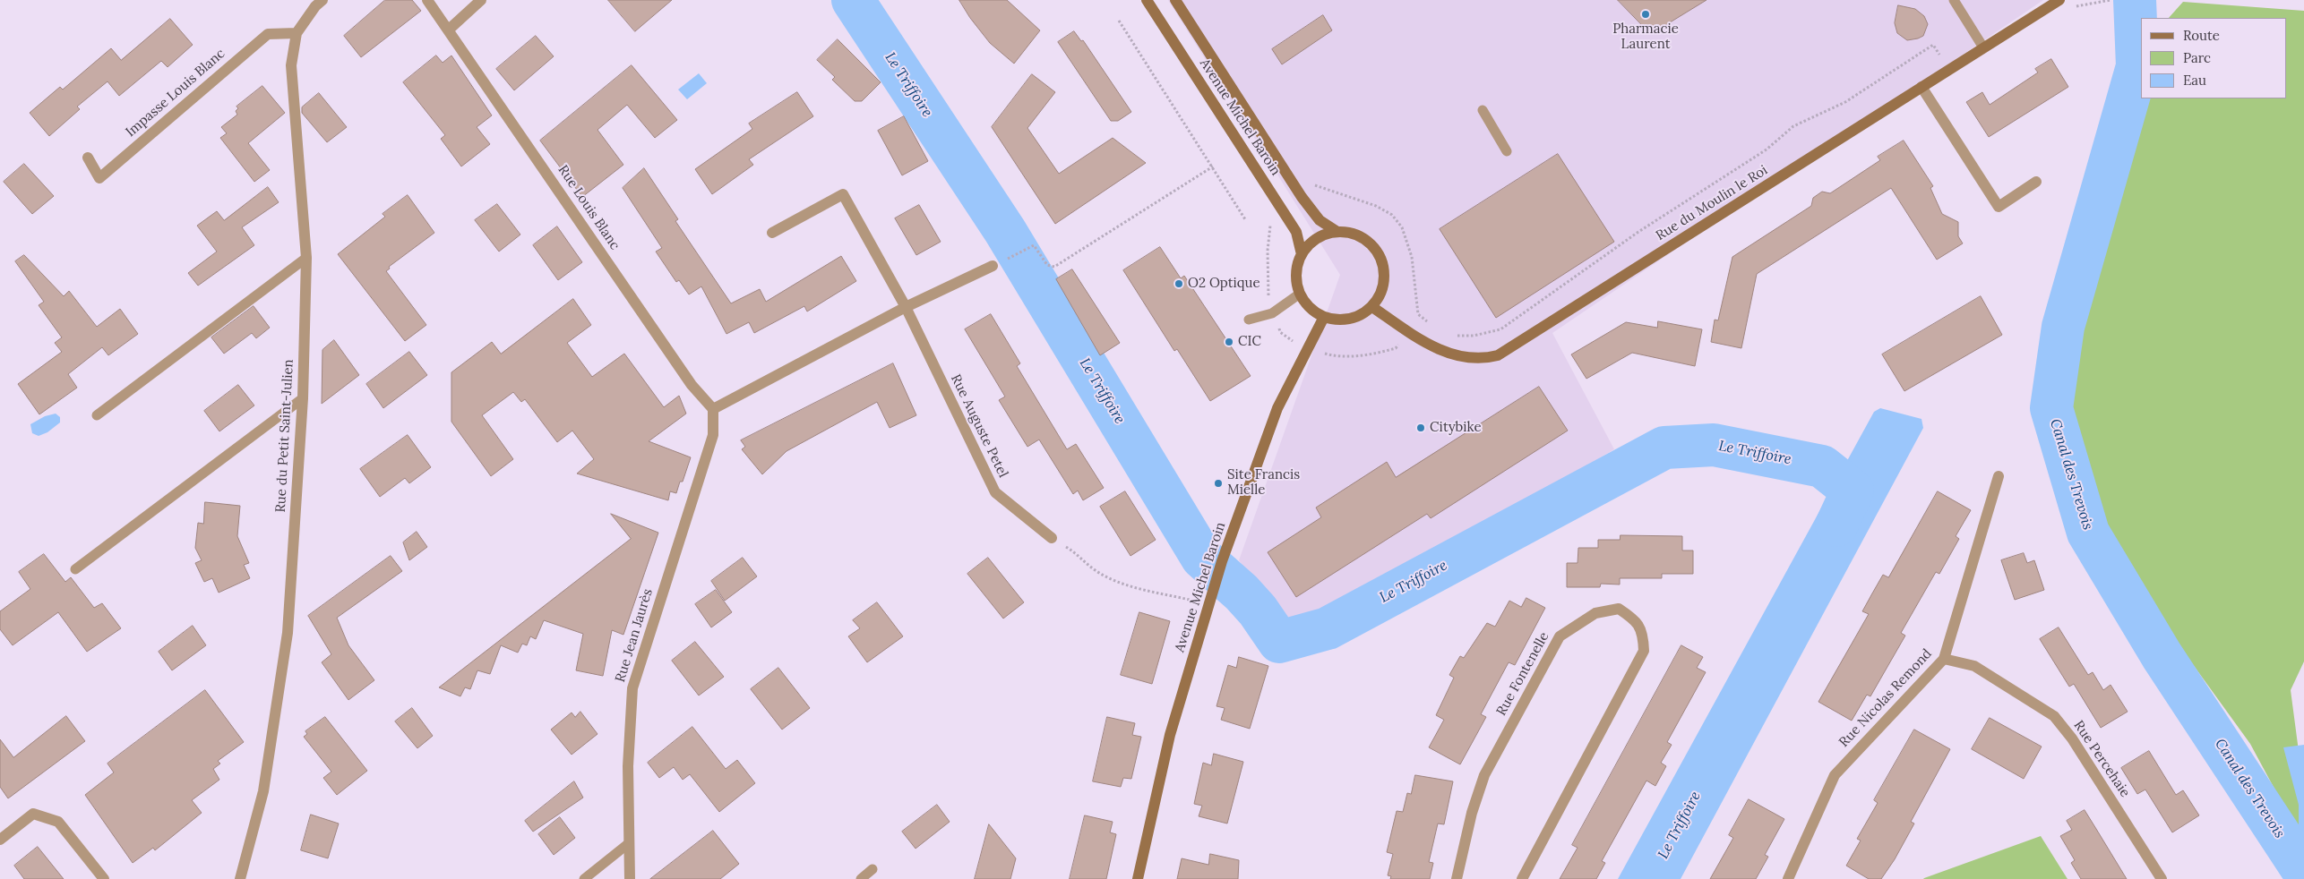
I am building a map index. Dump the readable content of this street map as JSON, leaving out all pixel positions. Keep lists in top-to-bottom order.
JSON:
{
  "streets": {
    "street": [
      "Impasse Louis Blanc",
      "Avenue Michel Baroin",
      "Rue du Moulin le Roi",
      "Rue Louis Blanc",
      "Rue Auguste Petel",
      "Rue du Petit Saint-Julien",
      "Rue Jean Jaurès",
      "Rue Fontenelle",
      "Rue Nicolas Remond",
      "Rue Percehaie"
    ]
  },
  "crossings": [
    ["Impasse Louis Blanc", "Rue du Petit Saint-Julien"],
    ["Avenue Michel Baroin", "Rue du Moulin le Roi"],
    ["Rue Louis Blanc", "Rue Jean Jaurès"],
    ["Rue Nicolas Remond", "Rue Percehaie"]
  ],
  "water": ["Le Triffoire", "Canal des Trevois"],
  "places": [
    "Pharmacie Laurent",
    "O2 Optique",
    "CIC",
    "Citybike",
    "Site Francis Mielle"
  ],
  "legend": ["Route", "Parc", "Eau"]
}
